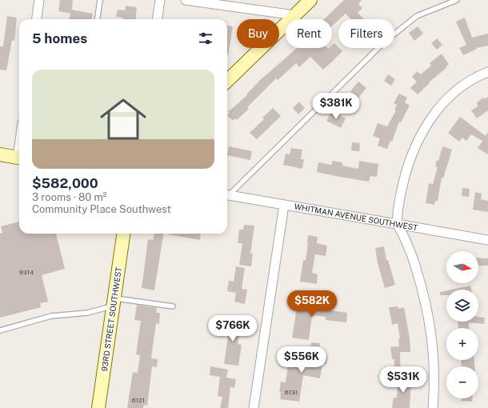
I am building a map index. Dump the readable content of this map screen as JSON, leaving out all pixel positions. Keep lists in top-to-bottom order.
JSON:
{
  "streets": {
    "street": ["WHITMAN AVENUE SOUTHWEST", "93RD STREET SOUTHWEST"]
  },
  "house_numbers": ["9314", "6131", "6121"],
  "north": "right",
  "page": {
    "chip": ["Buy", "Rent", "Filters"],
    "heading": "5 homes",
    "list": [
      {
        "name": "$582,000",
        "note": "3 rooms · 80 m² · Community Place Southwest"
      }
    ],
    "price": [
      "$381K",
      "$582K",
      "$766K",
      "$556K",
      "$531K"
    ],
    "map_buttons": ["+", "−"]
  }
}
